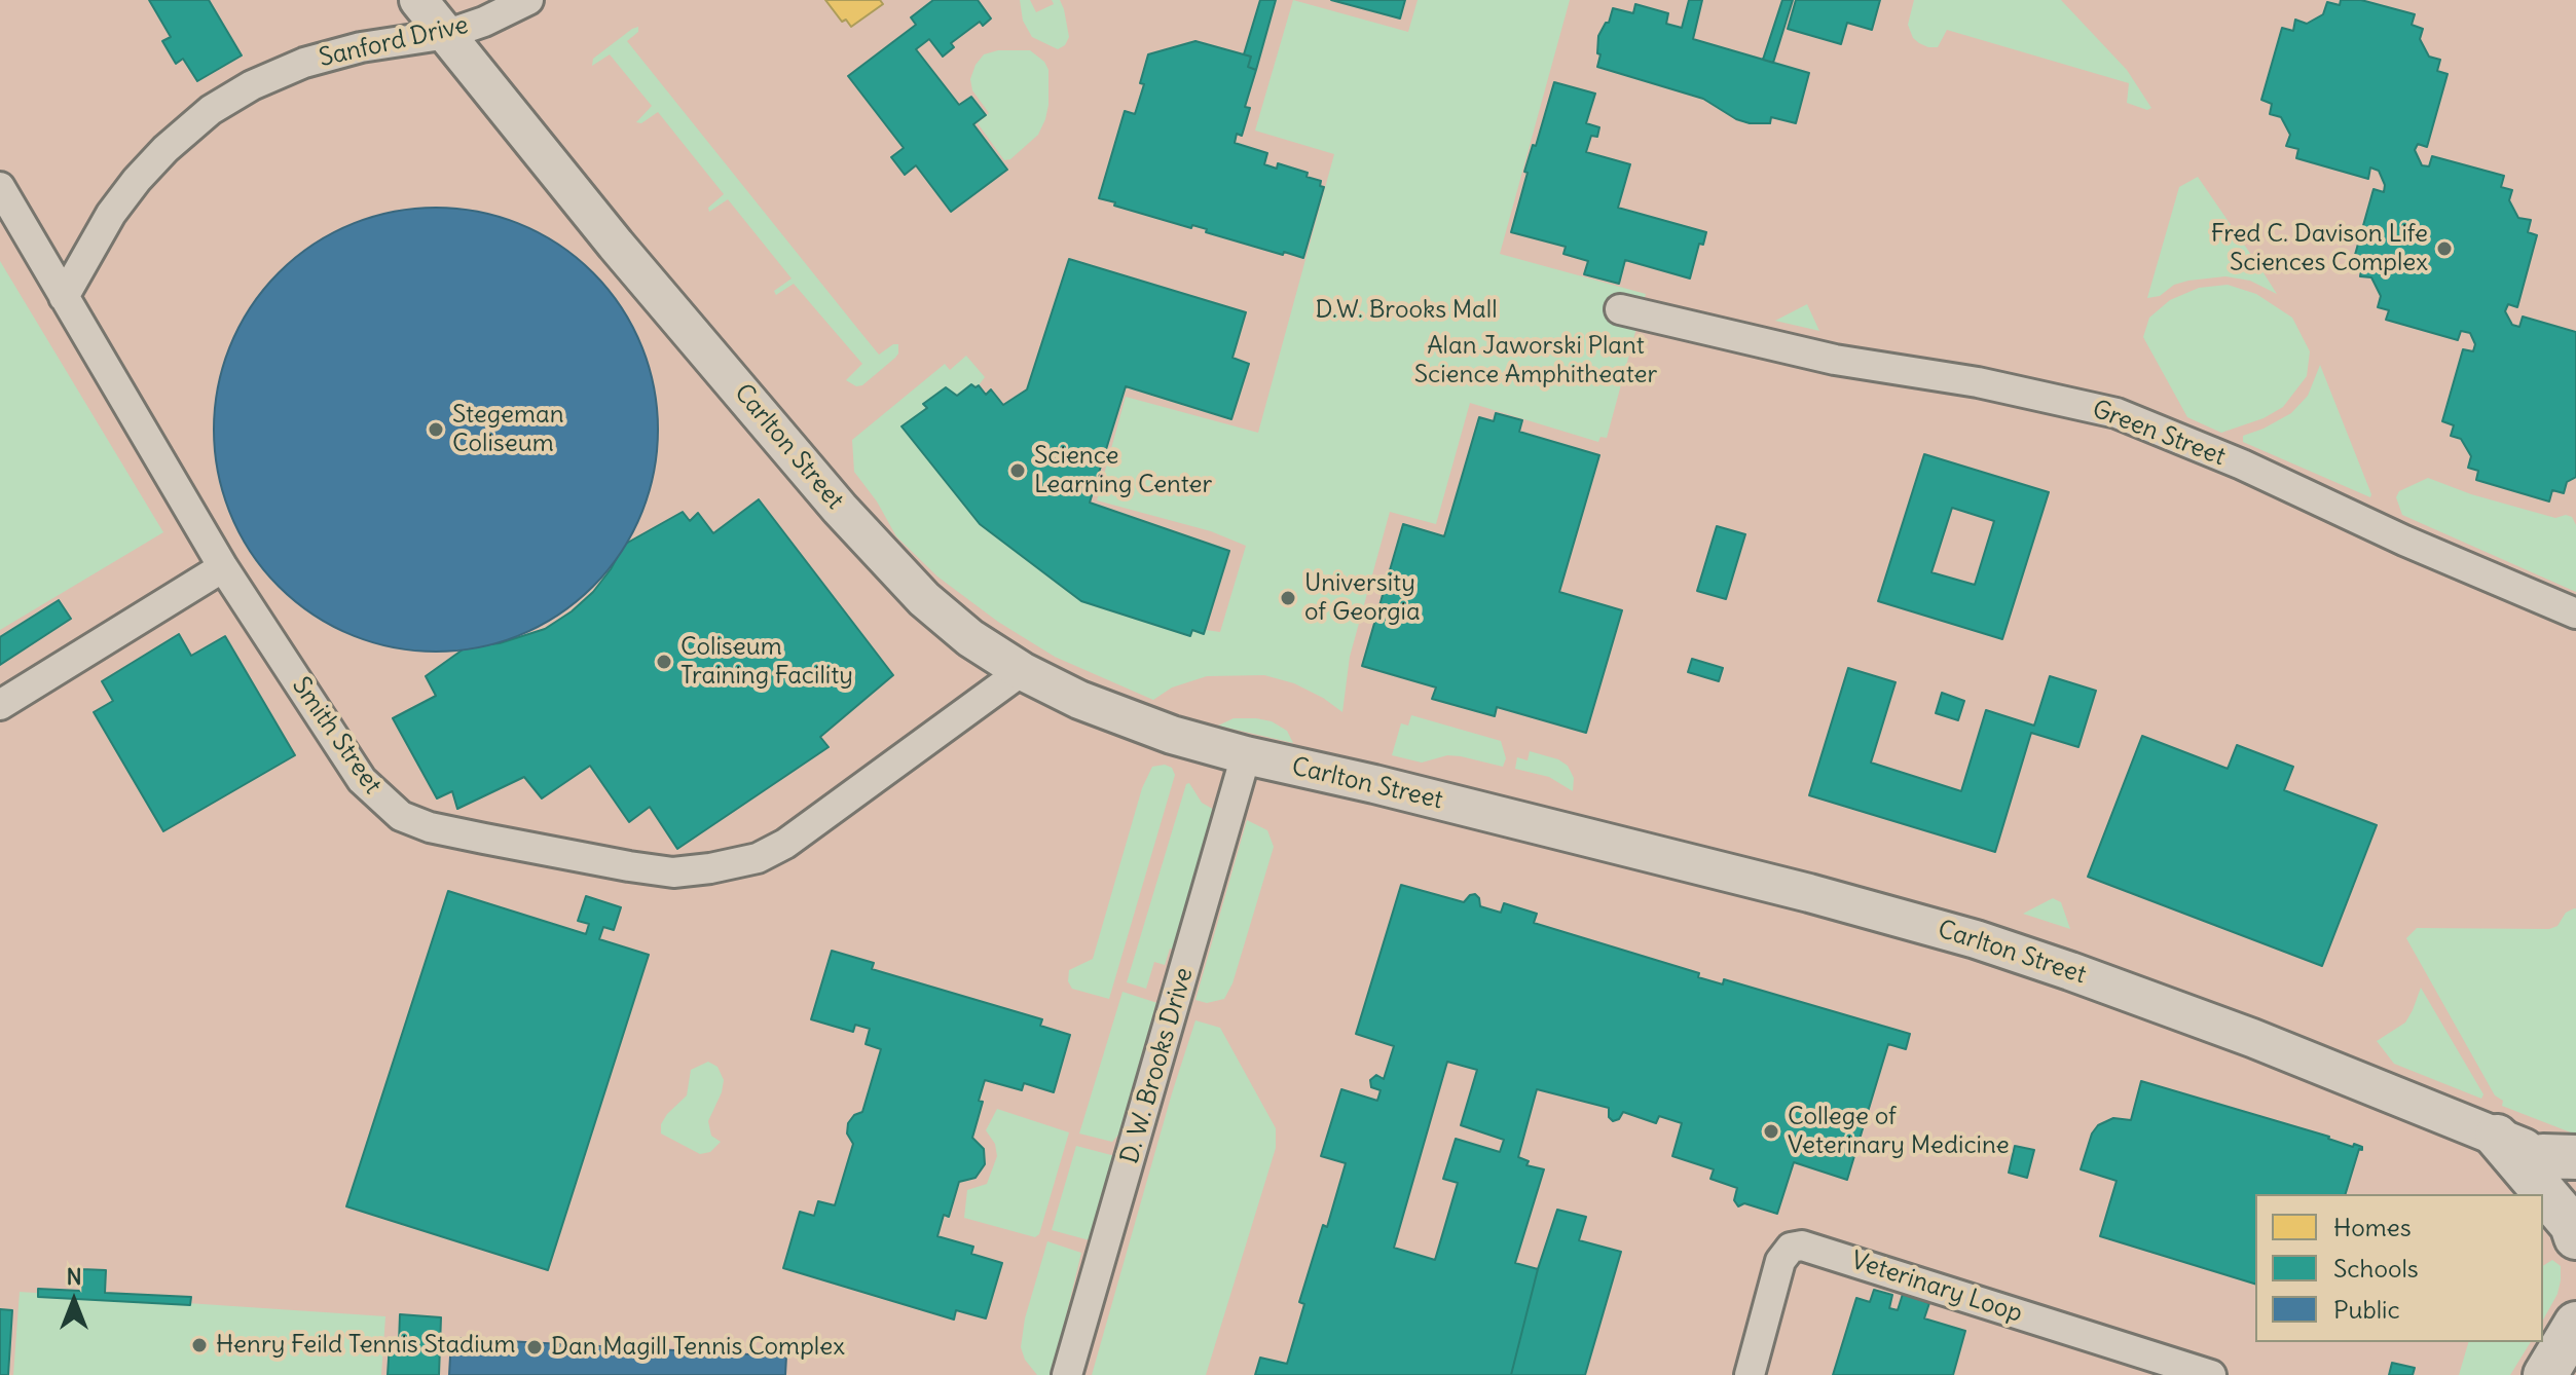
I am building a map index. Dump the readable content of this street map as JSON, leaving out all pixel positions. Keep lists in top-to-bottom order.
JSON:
{
  "streets": {
    "street": [
      "Sanford Drive",
      "Green Street",
      "Carlton Street",
      "Smith Street",
      "D. W. Brooks Drive",
      "Veterinary Loop"
    ]
  },
  "crossings": [
    ["Sanford Drive", "Carlton Street"],
    ["Sanford Drive", "Smith Street"],
    ["Carlton Street", "Smith Street"],
    ["Carlton Street", "D. W. Brooks Drive"]
  ],
  "parks": ["D.W. Brooks Mall", "Alan Jaworski Plant Science Amphitheater"],
  "places": [
    "Fred C. Davison Life Sciences Complex",
    "Stegeman Coliseum",
    "Science Learning Center",
    "University of Georgia",
    "Coliseum Training Facility",
    "College of Veterinary Medicine",
    "Henry Feild Tennis Stadium",
    "Dan Magill Tennis Complex"
  ],
  "legend": ["Homes", "Schools", "Public"],
  "north": "top"
}
